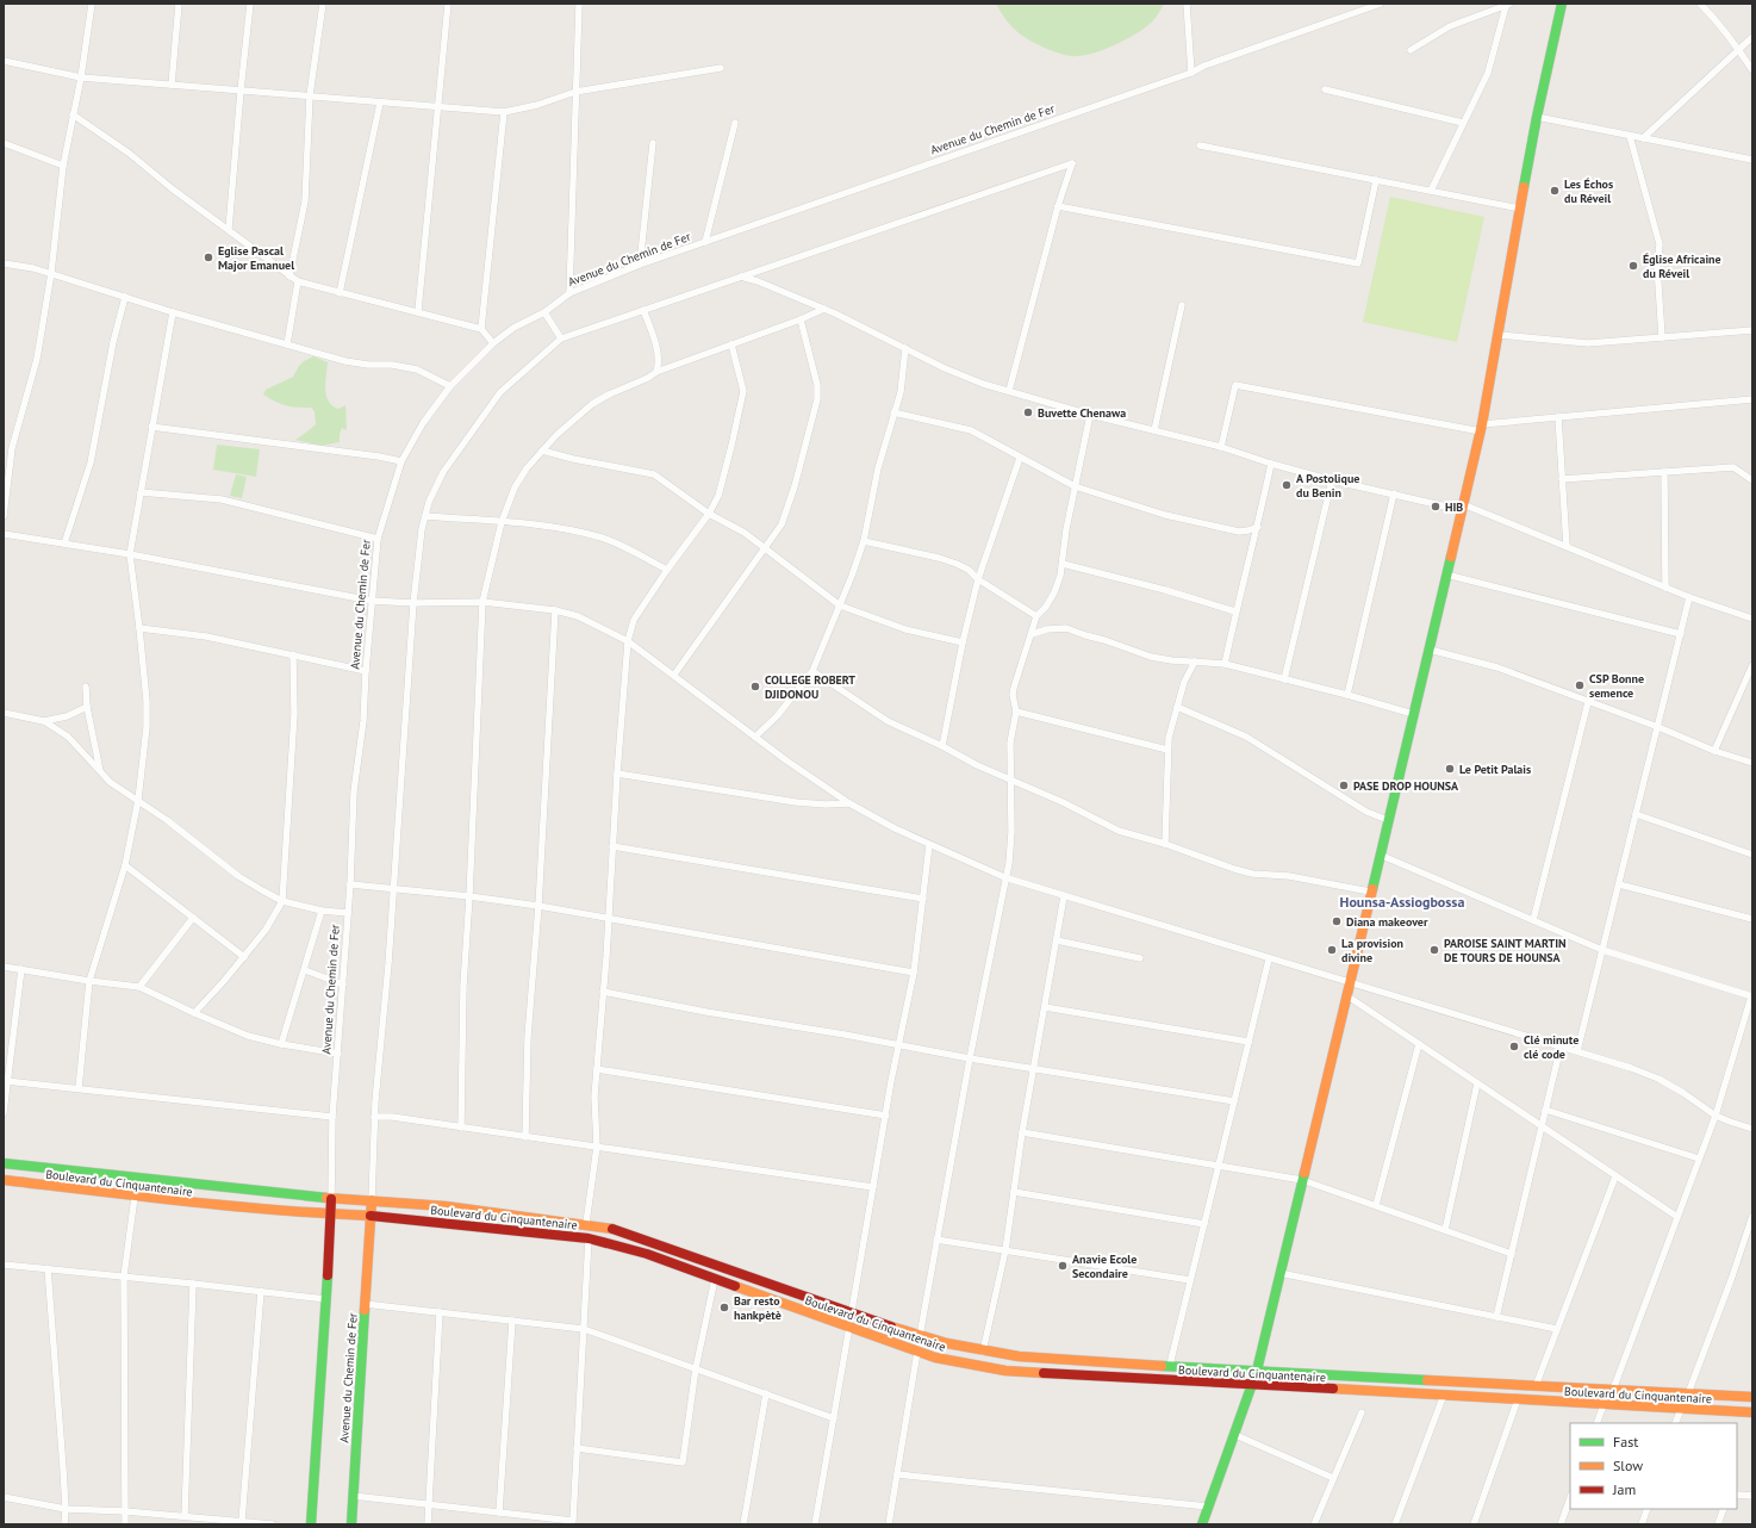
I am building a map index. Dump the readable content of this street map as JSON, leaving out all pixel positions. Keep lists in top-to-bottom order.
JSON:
{
  "streets": {
    "main road": ["Avenue du Chemin de Fer", "Boulevard du Cinquantenaire"]
  },
  "crossings": [
    ["Avenue du Chemin de Fer", "Boulevard du Cinquantenaire"]
  ],
  "districts": ["Hounsa-Assiogbossa"],
  "places": [
    "Les Échos du Réveil",
    "Eglise Pascal Major Emanuel",
    "Église Africaine du Réveil",
    "Buvette Chenawa",
    "A Postolique du Benin",
    "HIB",
    "CSP Bonne semence",
    "COLLEGE ROBERT DJIDONOU",
    "Le Petit Palais",
    "PASE DROP HOUNSA",
    "Diana makeover",
    "La provision divine",
    "PAROISE SAINT MARTIN DE TOURS DE HOUNSA",
    "Clé minute clé code",
    "Anavie Ecole Secondaire",
    "Bar resto hankpètè"
  ],
  "legend": ["Fast", "Slow", "Jam"]
}
